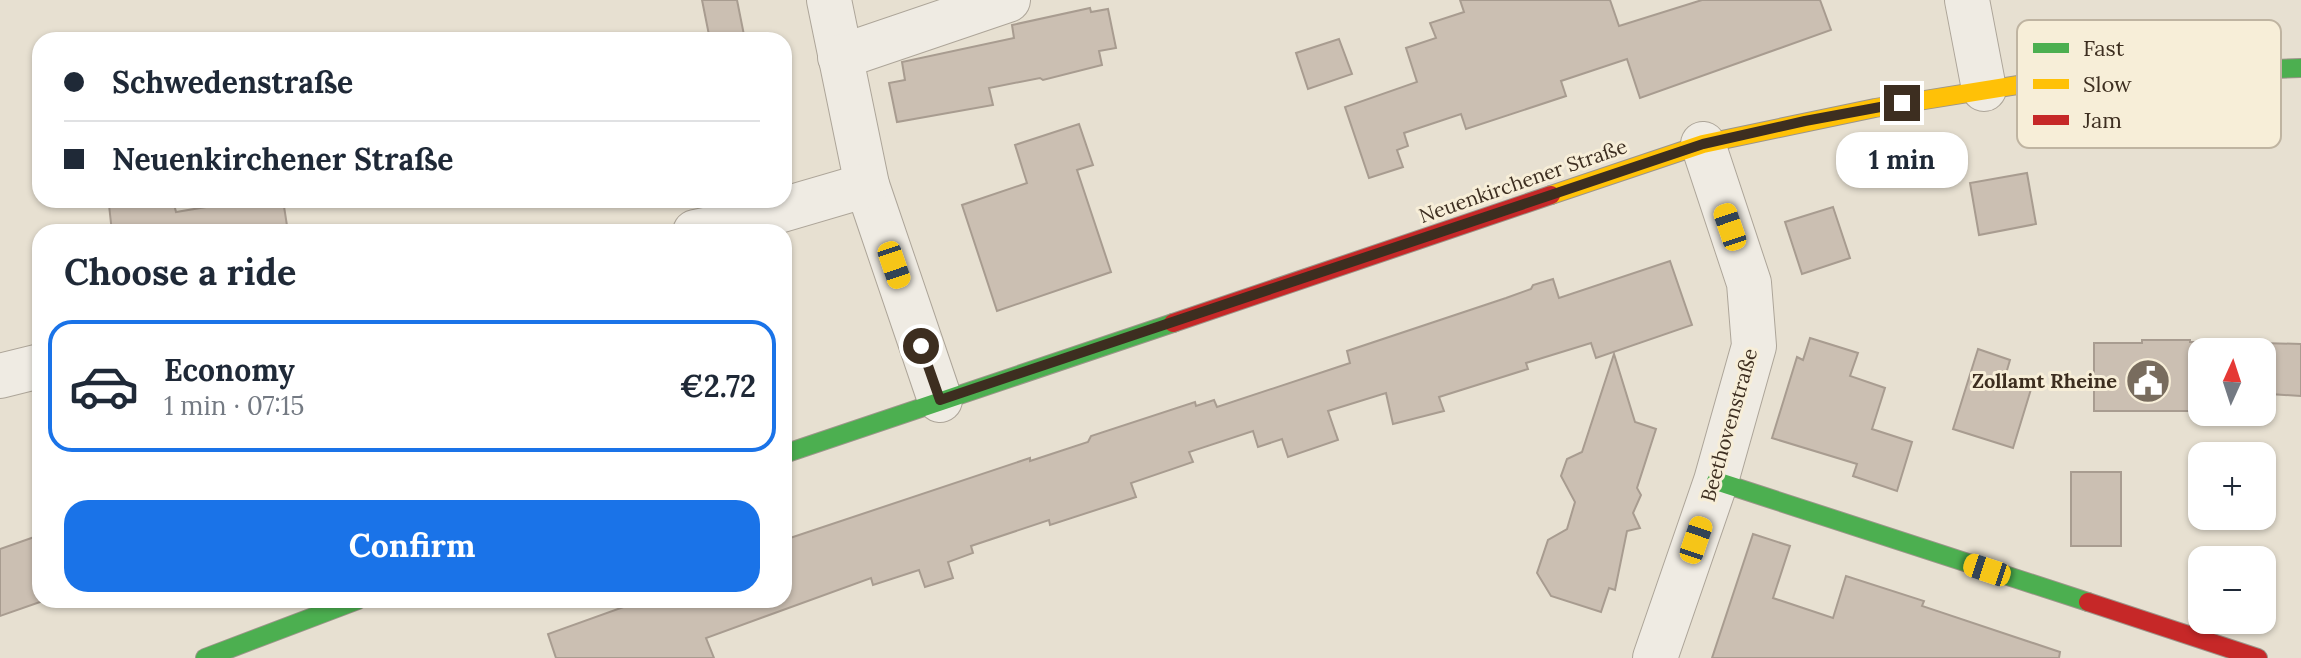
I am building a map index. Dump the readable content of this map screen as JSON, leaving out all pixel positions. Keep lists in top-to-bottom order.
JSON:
{
  "streets": {
    "street": ["Neuenkirchener Straße", "Beethovenstraße"]
  },
  "crossings": [
    ["Neuenkirchener Straße", "Beethovenstraße"]
  ],
  "places": {
    "public building": ["Zollamt Rheine"]
  },
  "legend": ["Fast", "Slow", "Jam"],
  "north": "top",
  "page": {
    "banner": ["Schwedenstraße", "Neuenkirchener Straße"],
    "bubble": "1 min",
    "heading": "Choose a ride",
    "list": [
      {
        "name": "Economy",
        "note": "1 min · 07:15",
        "value": "€2.72"
      }
    ],
    "map_buttons": ["+", "−"],
    "buttons": "Confirm"
  }
}
